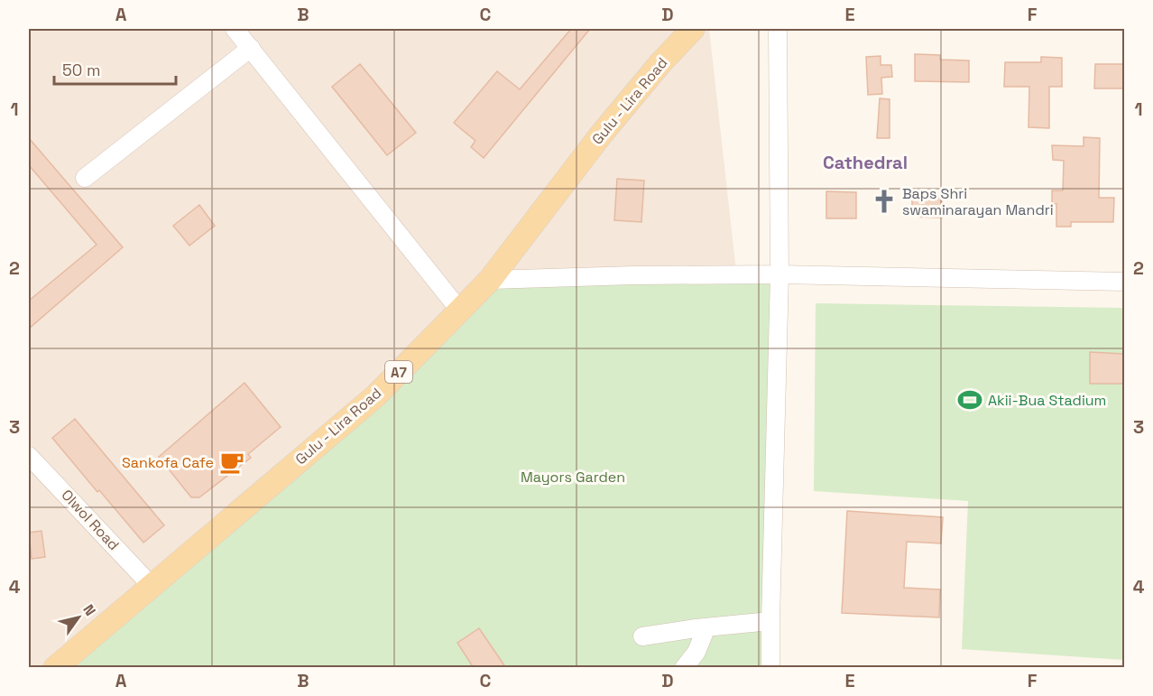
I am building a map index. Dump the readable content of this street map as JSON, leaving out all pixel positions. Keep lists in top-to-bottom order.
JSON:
{
  "streets": {
    "main road": ["Gulu - Lira Road", "A7"],
    "street": ["Olwol Road"]
  },
  "crossings": [
    ["Gulu - Lira Road", "Olwol Road"]
  ],
  "districts": ["Cathedral"],
  "parks": ["Mayors Garden"],
  "places": {
    "church": ["Baps Shri swaminarayan Mandri"],
    "sports": ["Akii-Bua Stadium"],
    "cafe": ["Sankofa Cafe"]
  },
  "scale_bar": "50 m",
  "north": "top right",
  "grid": {
    "columns": [
      "A",
      "B",
      "C",
      "D",
      "E",
      "F"
    ],
    "rows": [
      "1",
      "2",
      "3",
      "4"
    ]
  }
}
